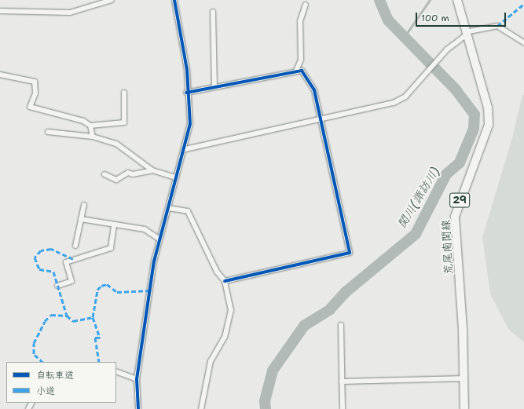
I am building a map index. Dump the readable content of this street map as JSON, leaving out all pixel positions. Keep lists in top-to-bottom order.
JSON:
{
  "streets": {
    "main road": ["29", "荒尾南関線"]
  },
  "water": ["関川(諏訪川)"],
  "legend": ["自転車道", "小道"],
  "scale_bar": "100 m"
}
